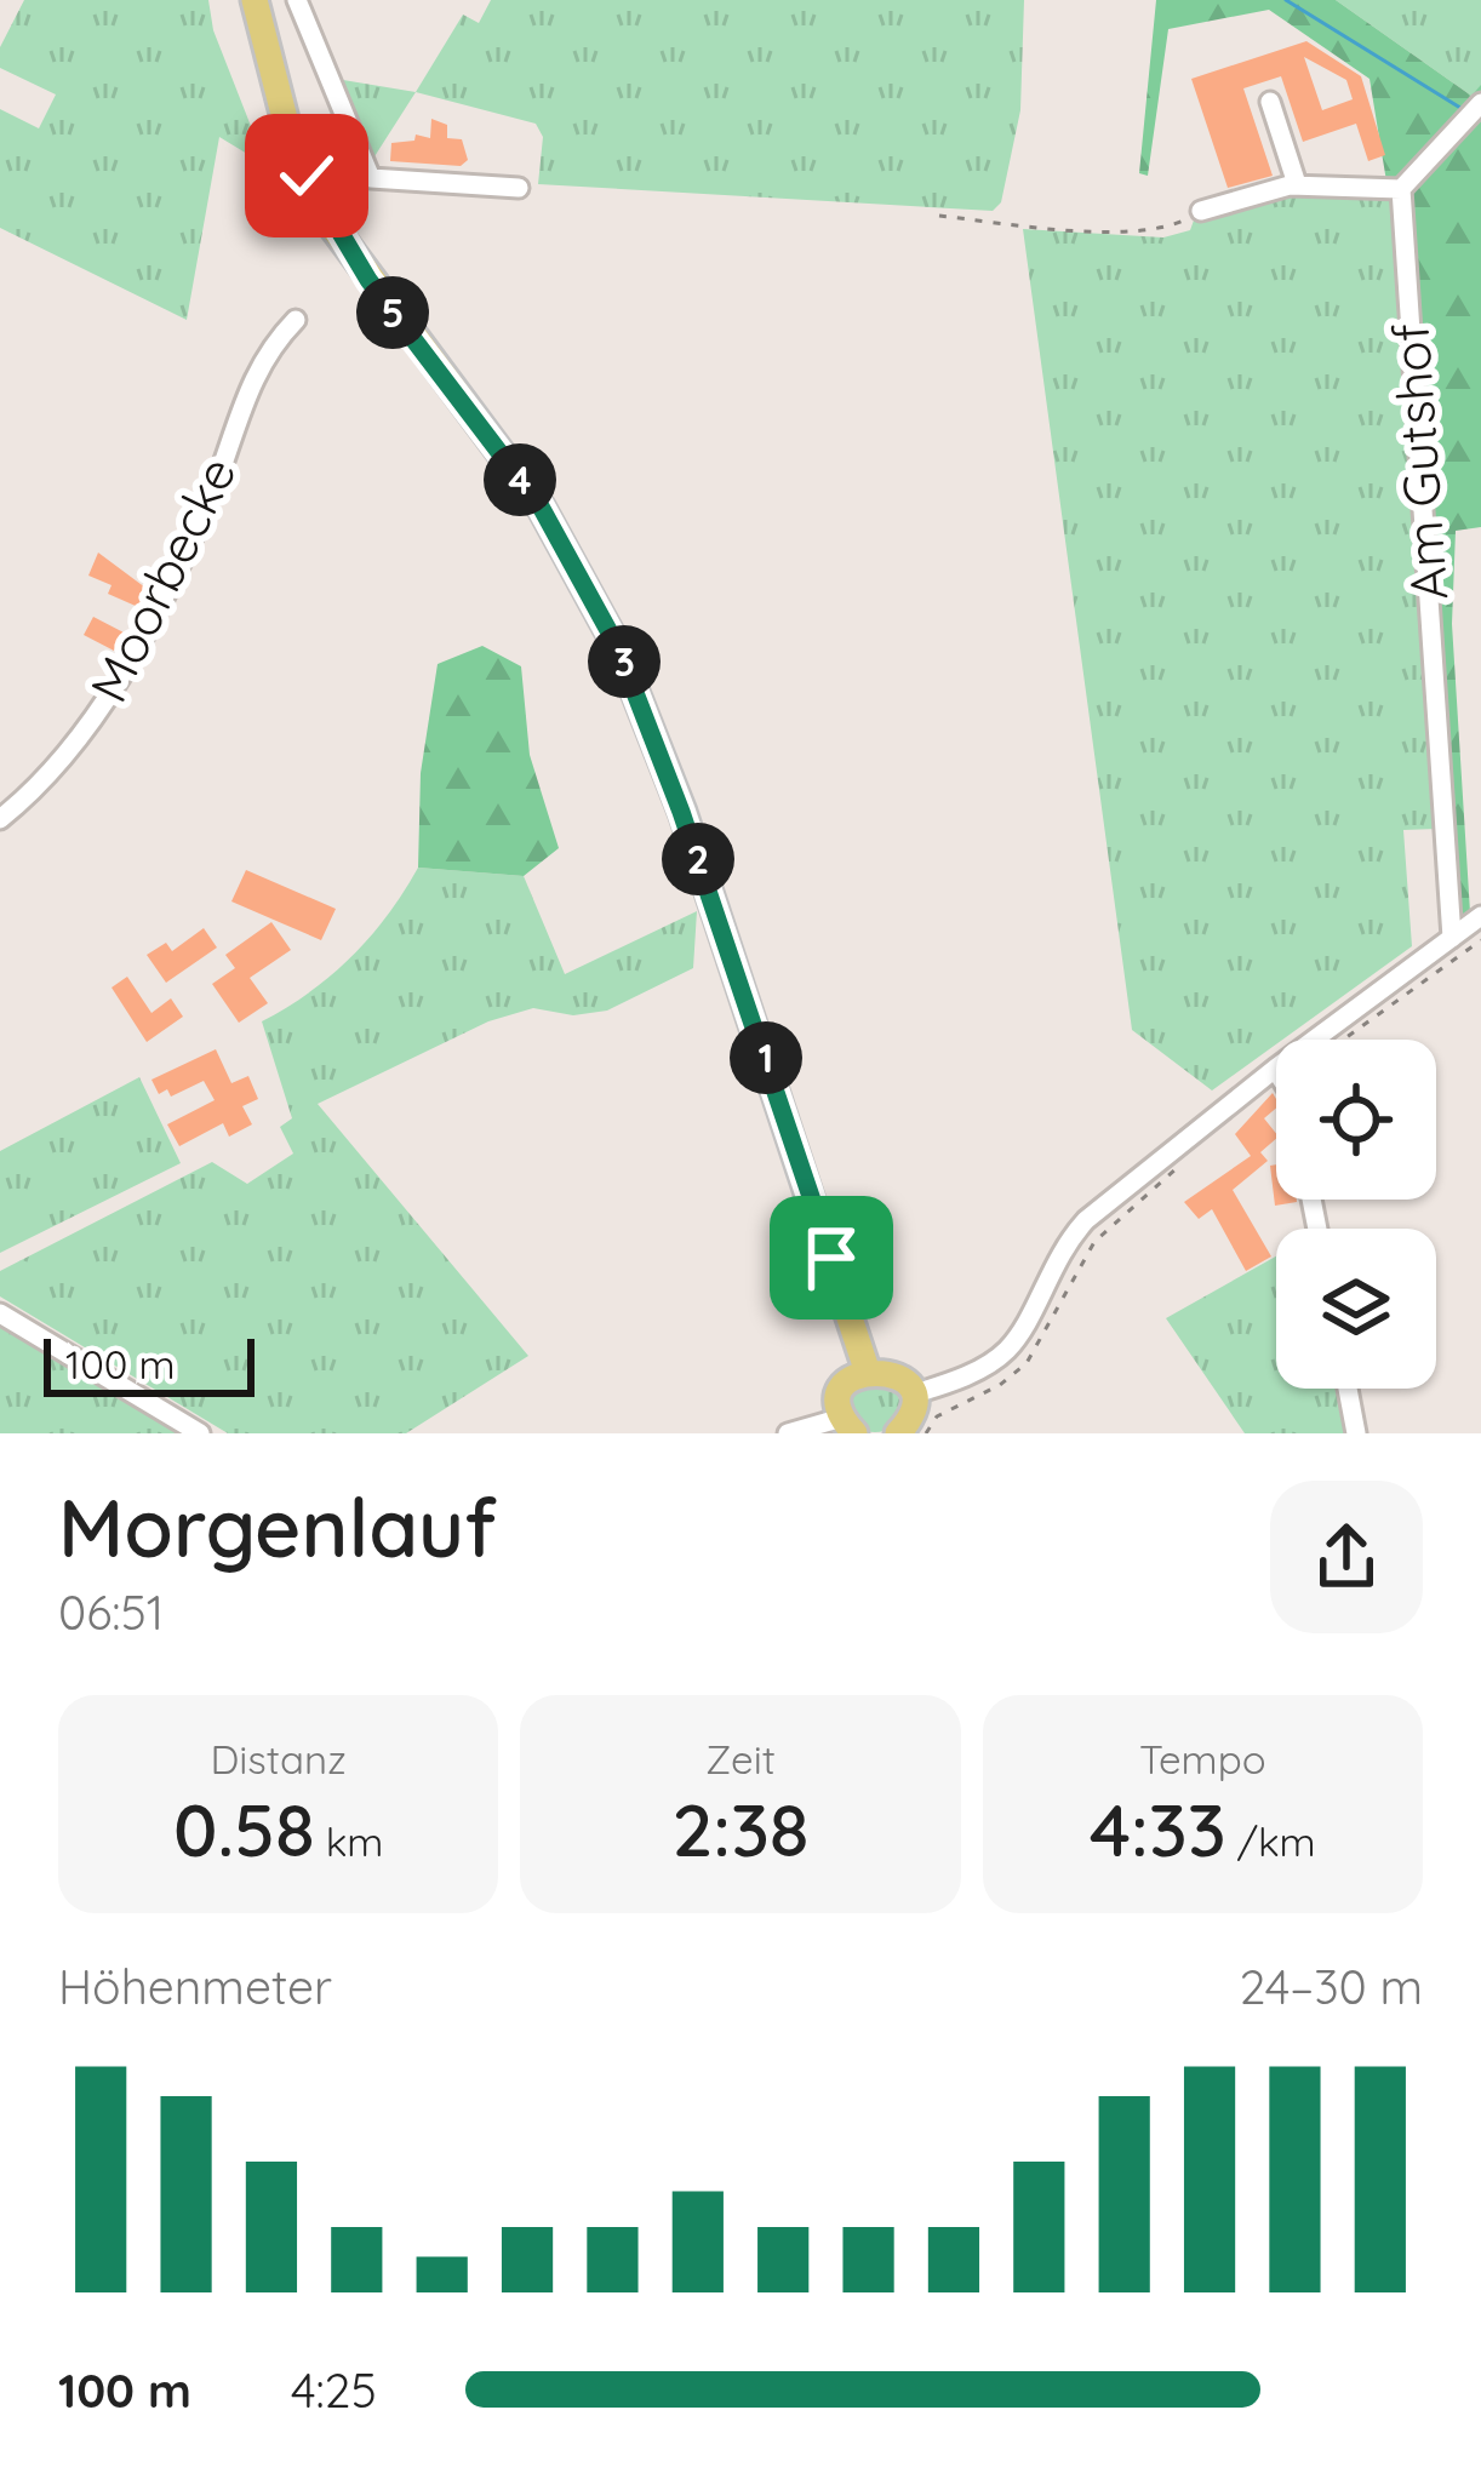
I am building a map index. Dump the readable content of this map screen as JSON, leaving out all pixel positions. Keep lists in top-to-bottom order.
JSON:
{
  "streets": {
    "street": ["Am Gutshof", "Moorbecke"]
  },
  "scale_bar": "100 m",
  "page": {
    "pins": [
      "5",
      "4",
      "3",
      "2",
      "1"
    ],
    "scale": "100 m",
    "heading": ["Morgenlauf", "06:51"],
    "stats": [
      ["Distanz", "0.58 km"],
      ["Zeit", "2:38"],
      ["Tempo", "4:33 /km"]
    ],
    "chart": ["Höhenmeter", "24–30 m"],
    "list": [
      {
        "name": "100 m",
        "note": "4:25"
      }
    ]
  }
}
